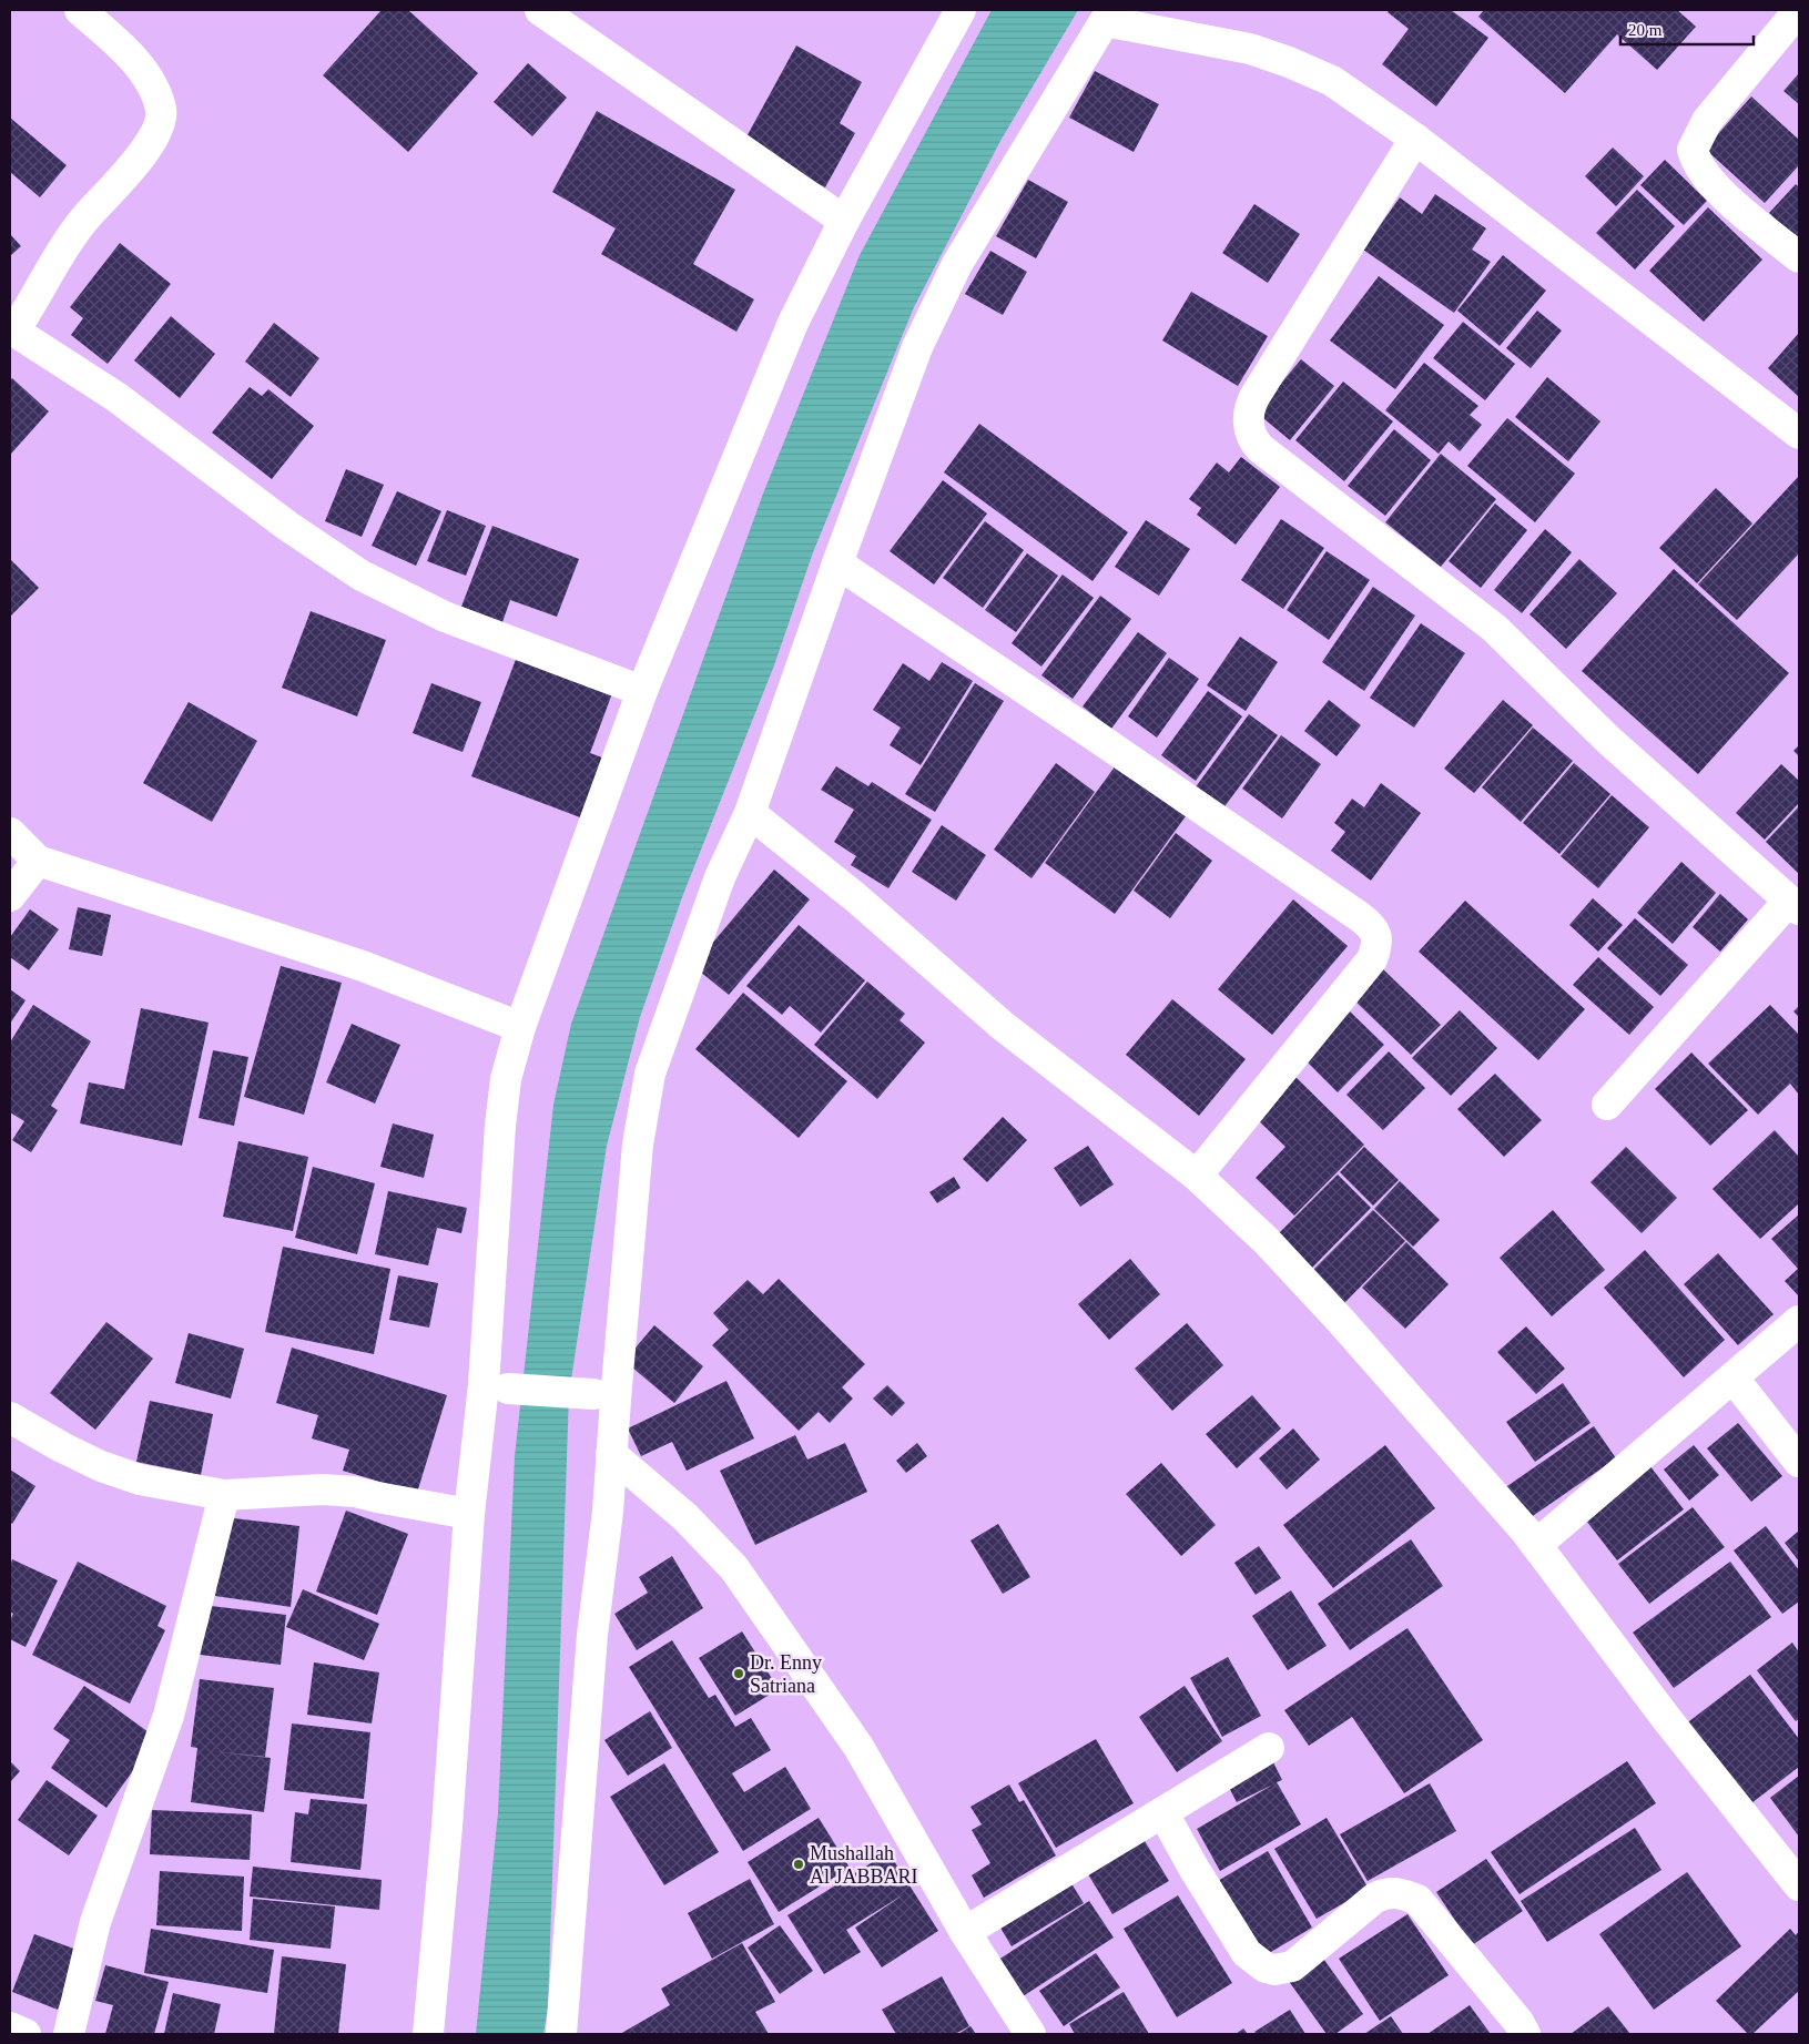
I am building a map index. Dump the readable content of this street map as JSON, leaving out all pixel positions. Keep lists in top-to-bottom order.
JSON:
{
  "places": ["Dr. Enny Satriana", "Mushallah Al JABBARI"],
  "scale_bar": "20 m"
}
